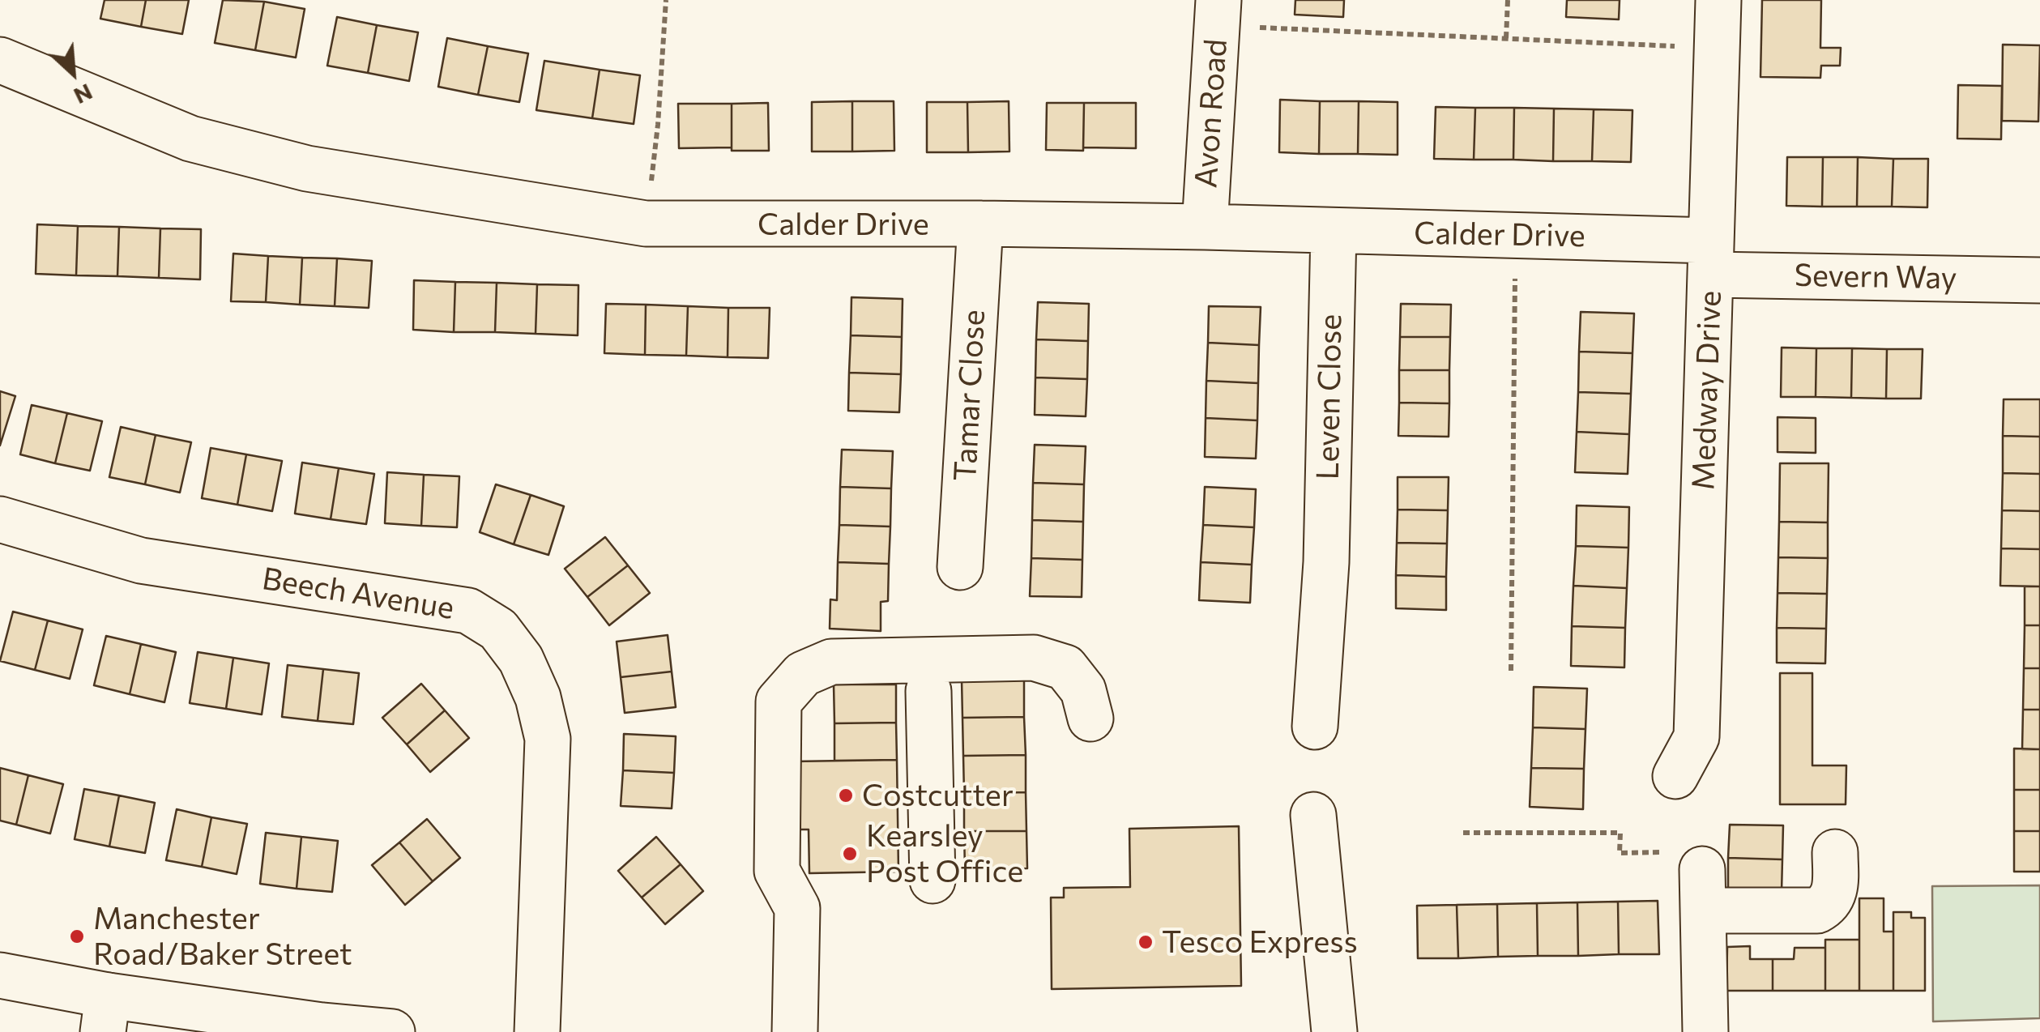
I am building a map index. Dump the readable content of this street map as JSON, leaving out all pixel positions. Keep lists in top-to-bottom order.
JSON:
{
  "streets": {
    "street": [
      "Avon Road",
      "Calder Drive",
      "Severn Way",
      "Medway Drive",
      "Tamar Close",
      "Leven Close",
      "Beech Avenue"
    ]
  },
  "crossings": [
    ["Avon Road", "Calder Drive"],
    ["Calder Drive", "Severn Way"],
    ["Calder Drive", "Medway Drive"],
    ["Calder Drive", "Tamar Close"],
    ["Calder Drive", "Leven Close"],
    ["Severn Way", "Medway Drive"]
  ],
  "places": [
    "Costcutter",
    "Kearsley Post Office",
    "Manchester Road/Baker Street",
    "Tesco Express"
  ],
  "north": "bottom right"
}
